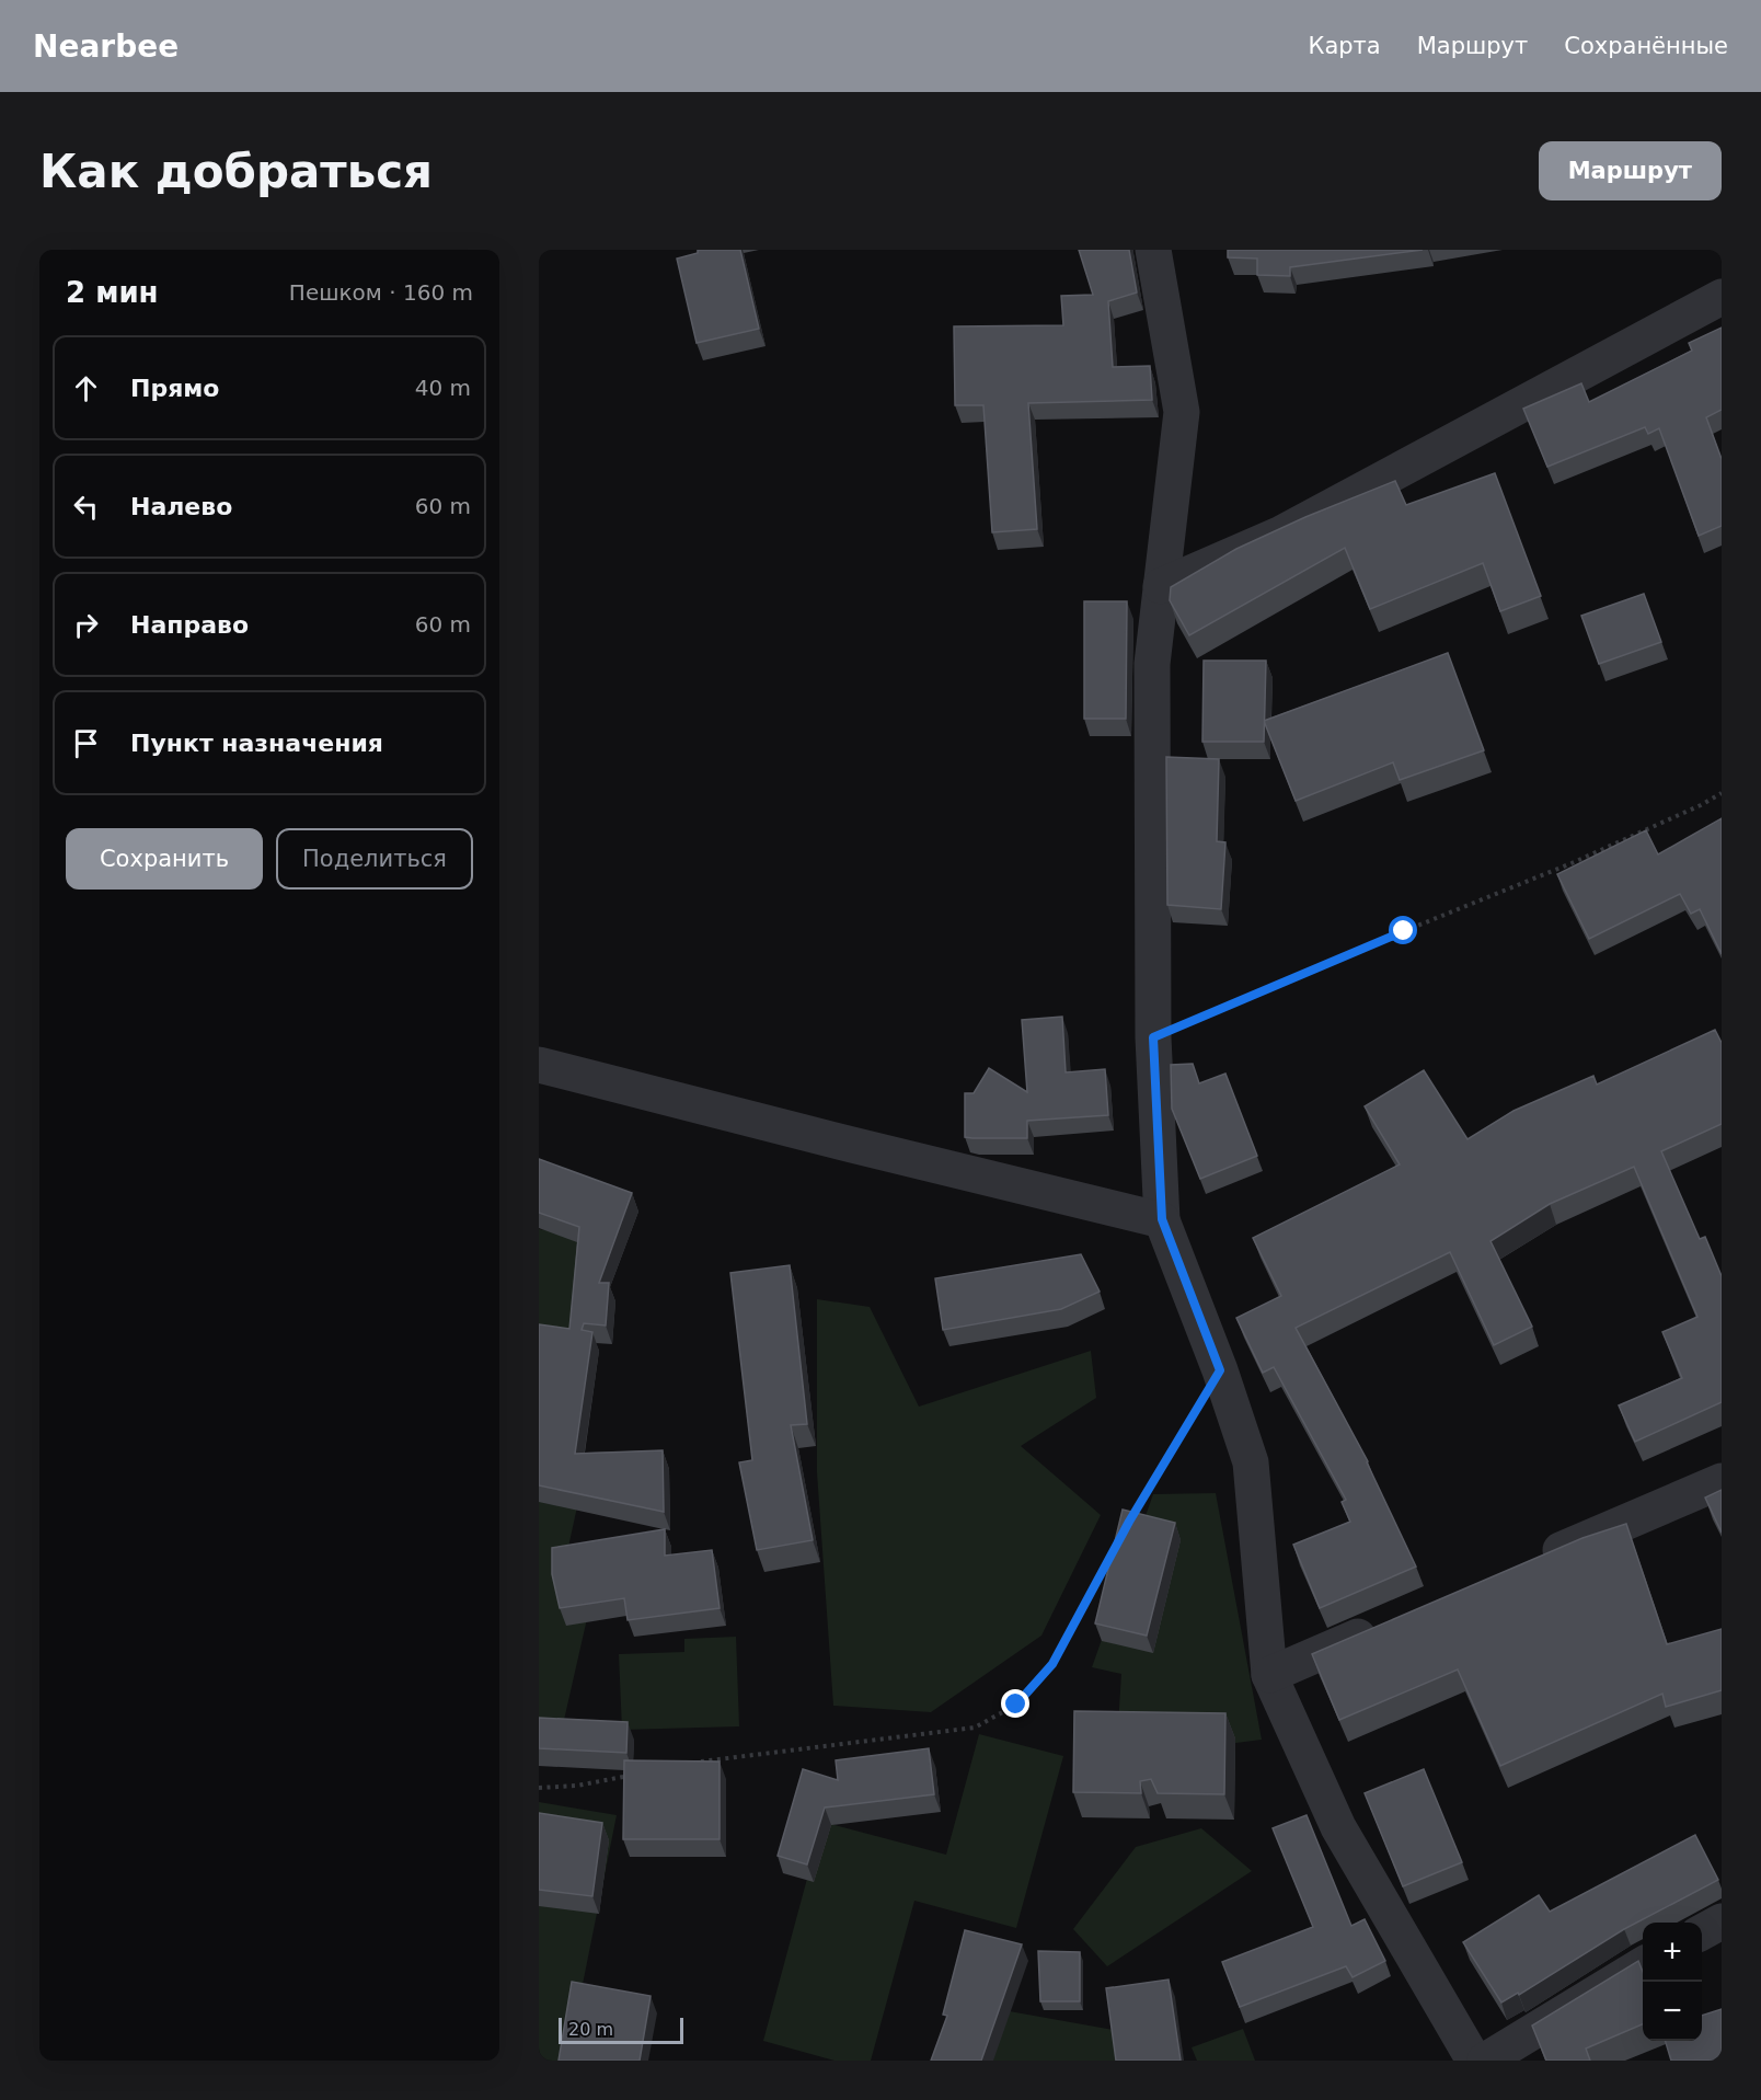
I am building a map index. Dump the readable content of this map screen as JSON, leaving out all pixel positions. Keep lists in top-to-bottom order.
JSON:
{
  "scale_bar": "20 m",
  "page": {
    "header": "Nearbee",
    "nav": ["Карта", "Маршрут", "Сохранённые"],
    "buttons": [
      "Маршрут",
      ["Сохранить", "Поделиться"]
    ],
    "title": "Как добраться",
    "heading": ["2 мин", "Пешком · 160 m"],
    "list": [
      ["Прямо", "40 m"],
      ["Налево", "60 m"],
      ["Направо", "60 m"],
      "Пункт назначения"
    ],
    "map_buttons": ["+", "−"],
    "scale": "20 m"
  }
}
